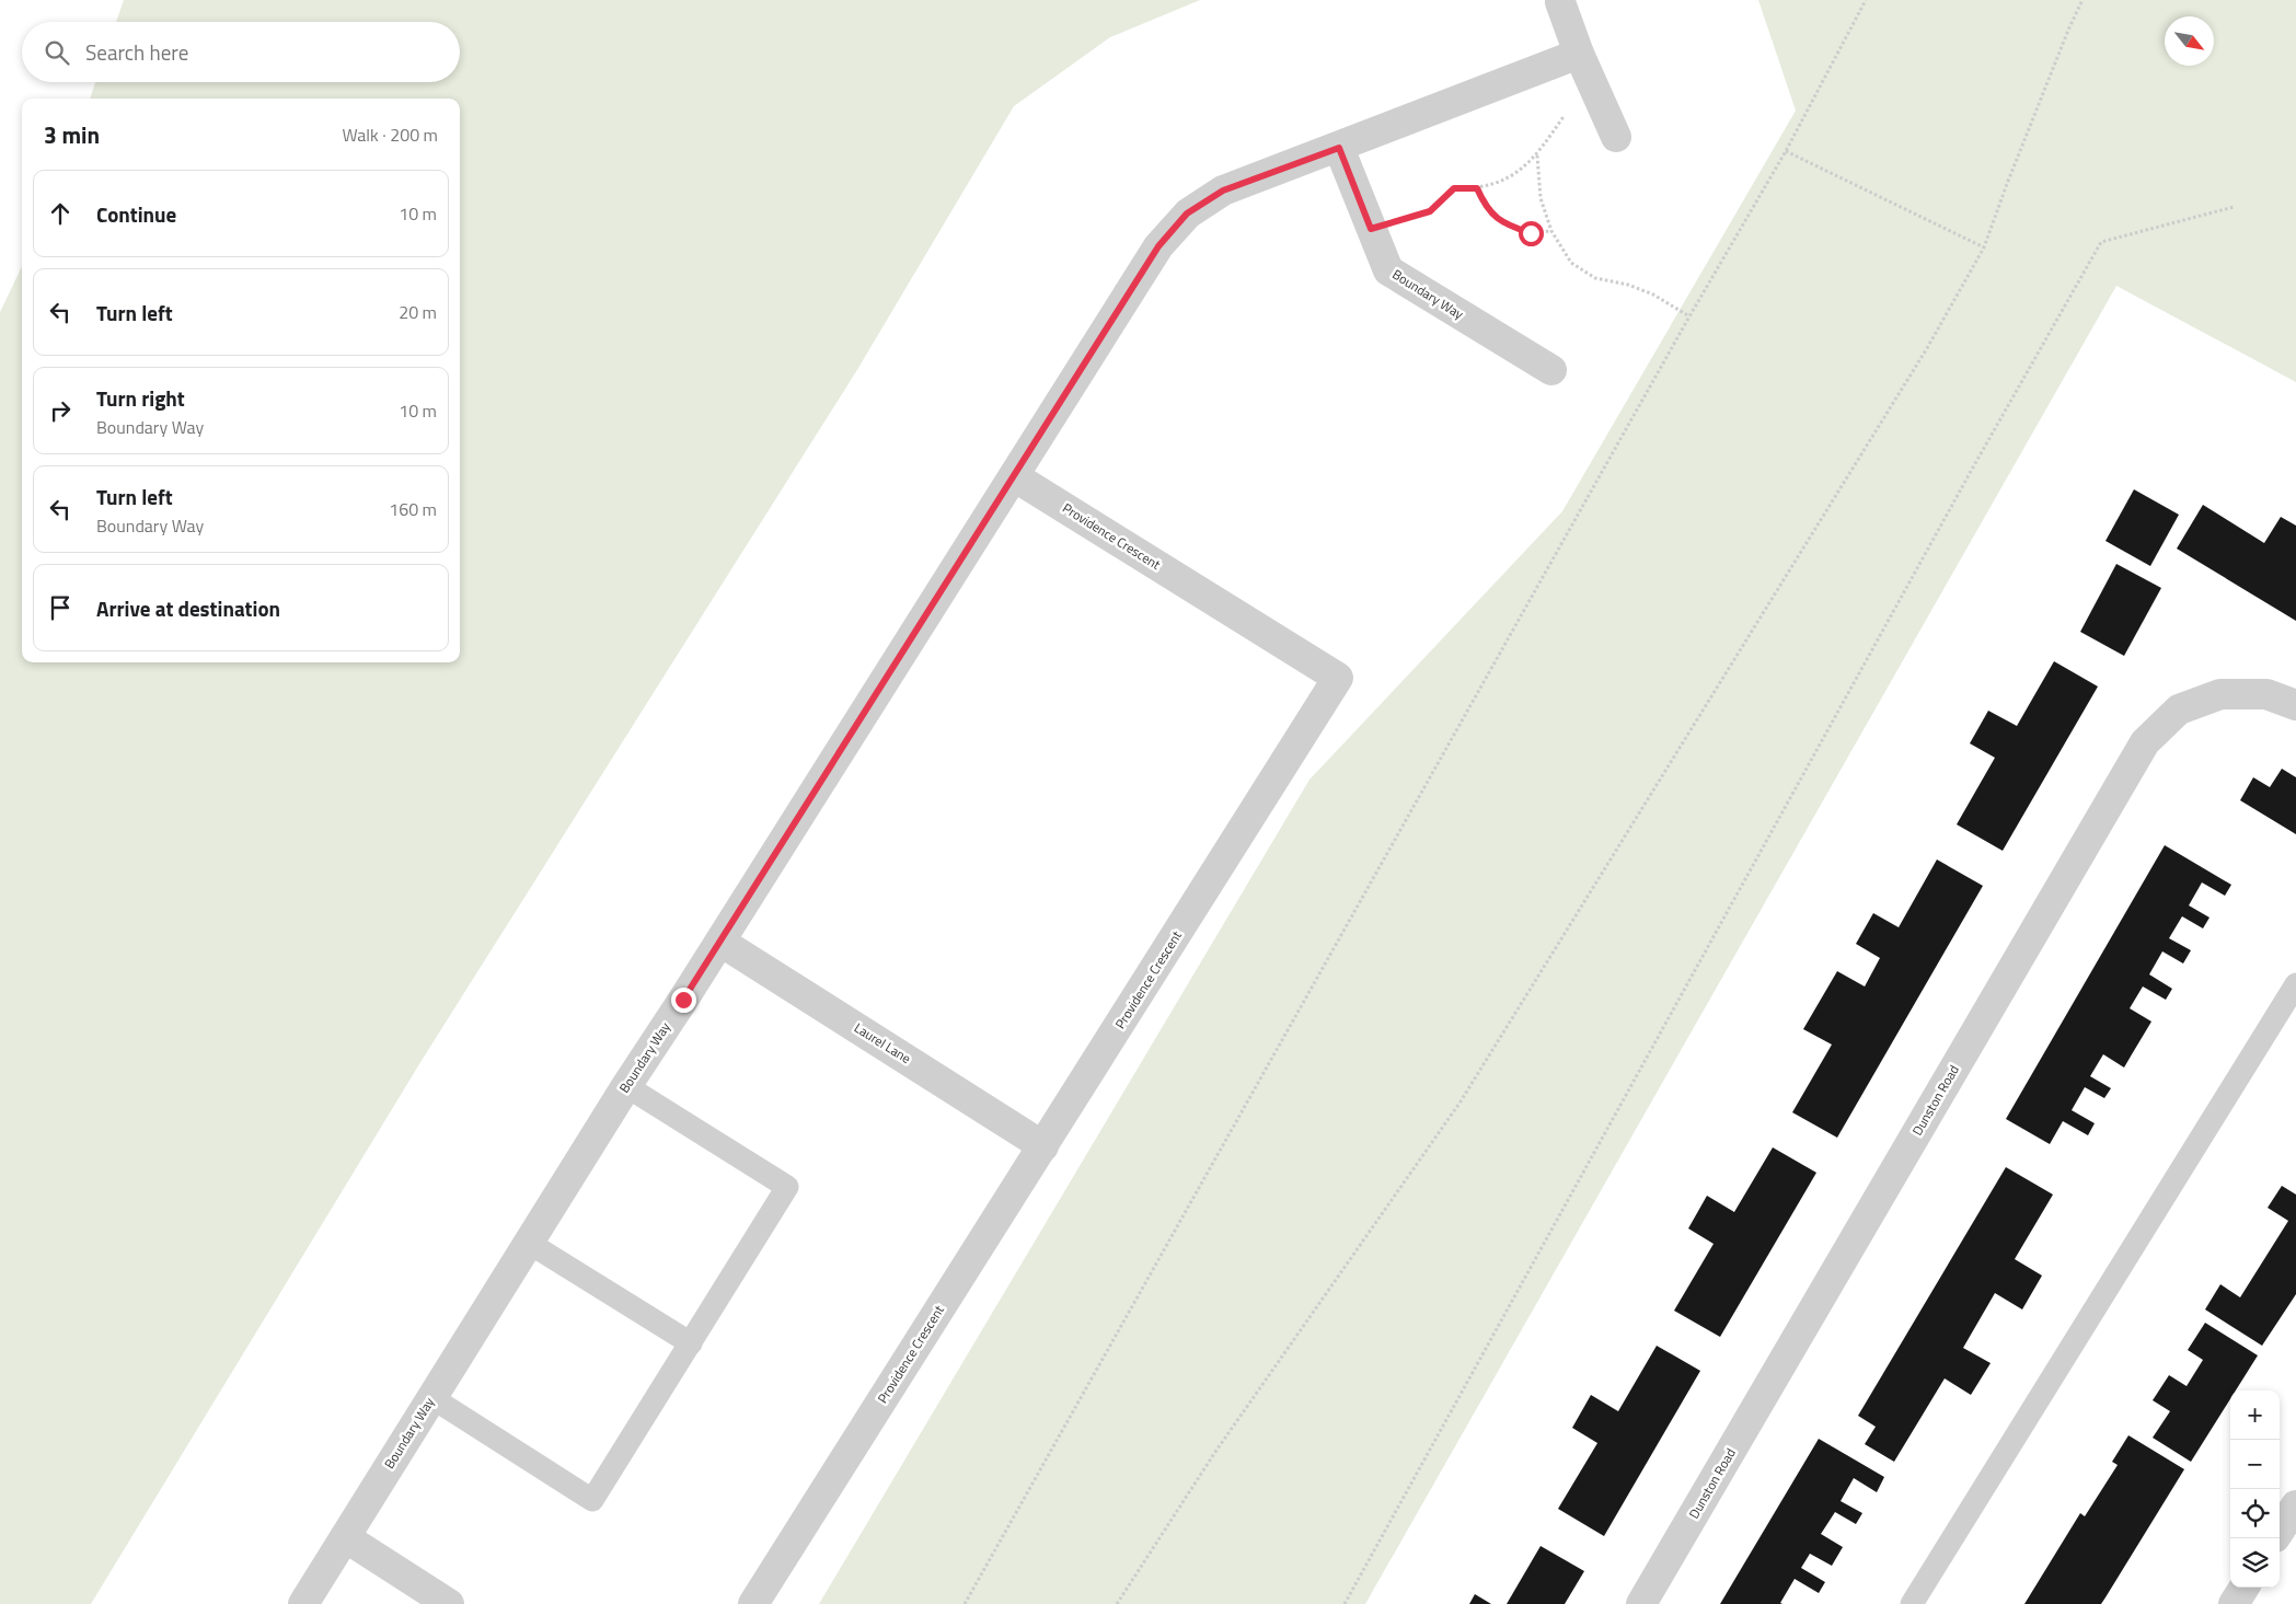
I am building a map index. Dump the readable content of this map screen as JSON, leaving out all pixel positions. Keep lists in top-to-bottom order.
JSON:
{
  "streets": {
    "street": [
      "Boundary Way",
      "Providence Crescent",
      "Laurel Lane",
      "Dunston Road"
    ]
  },
  "crossings": [
    ["Boundary Way", "Providence Crescent"],
    ["Boundary Way", "Laurel Lane"],
    ["Providence Crescent", "Laurel Lane"]
  ],
  "north": "bottom right",
  "page": {
    "search": "Search here",
    "heading": ["3 min", "Walk · 200 m"],
    "list": [
      ["Continue", "10 m"],
      ["Turn left", "20 m"],
      ["Turn right", "Boundary Way", "10 m"],
      ["Turn left", "Boundary Way", "160 m"],
      "Arrive at destination"
    ],
    "map_buttons": ["+", "−"]
  }
}
